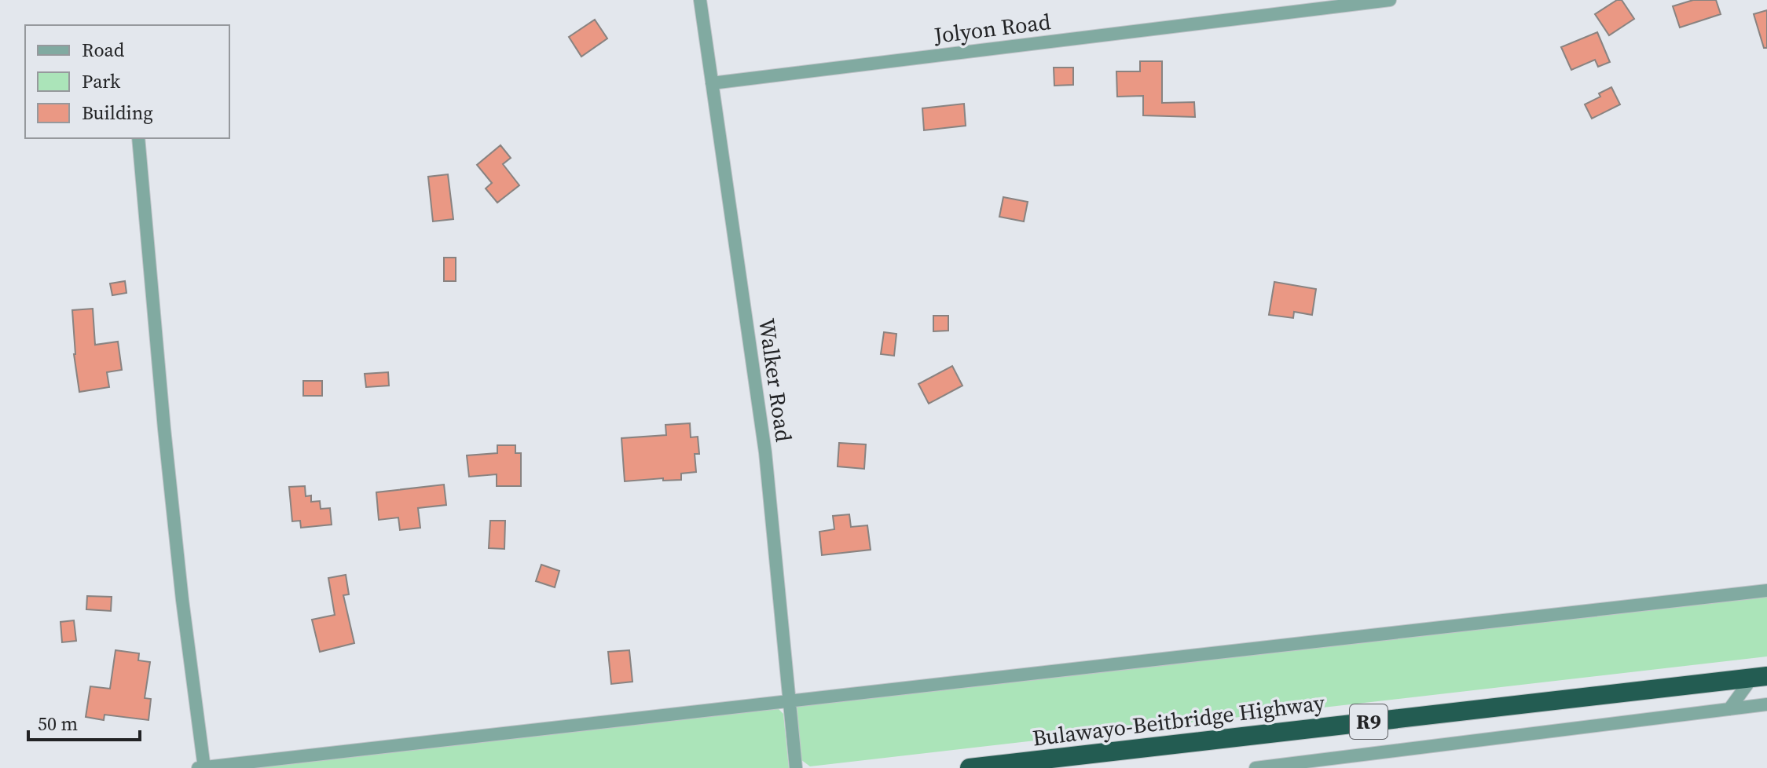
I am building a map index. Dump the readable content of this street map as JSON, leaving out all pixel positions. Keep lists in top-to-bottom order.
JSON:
{
  "streets": {
    "highway": ["Bulawayo-Beitbridge Highway", "R9"],
    "street": ["Jolyon Road", "Walker Road"]
  },
  "crossings": [
    ["Jolyon Road", "Walker Road"]
  ],
  "legend": ["Road", "Park", "Building"],
  "scale_bar": "50 m"
}
